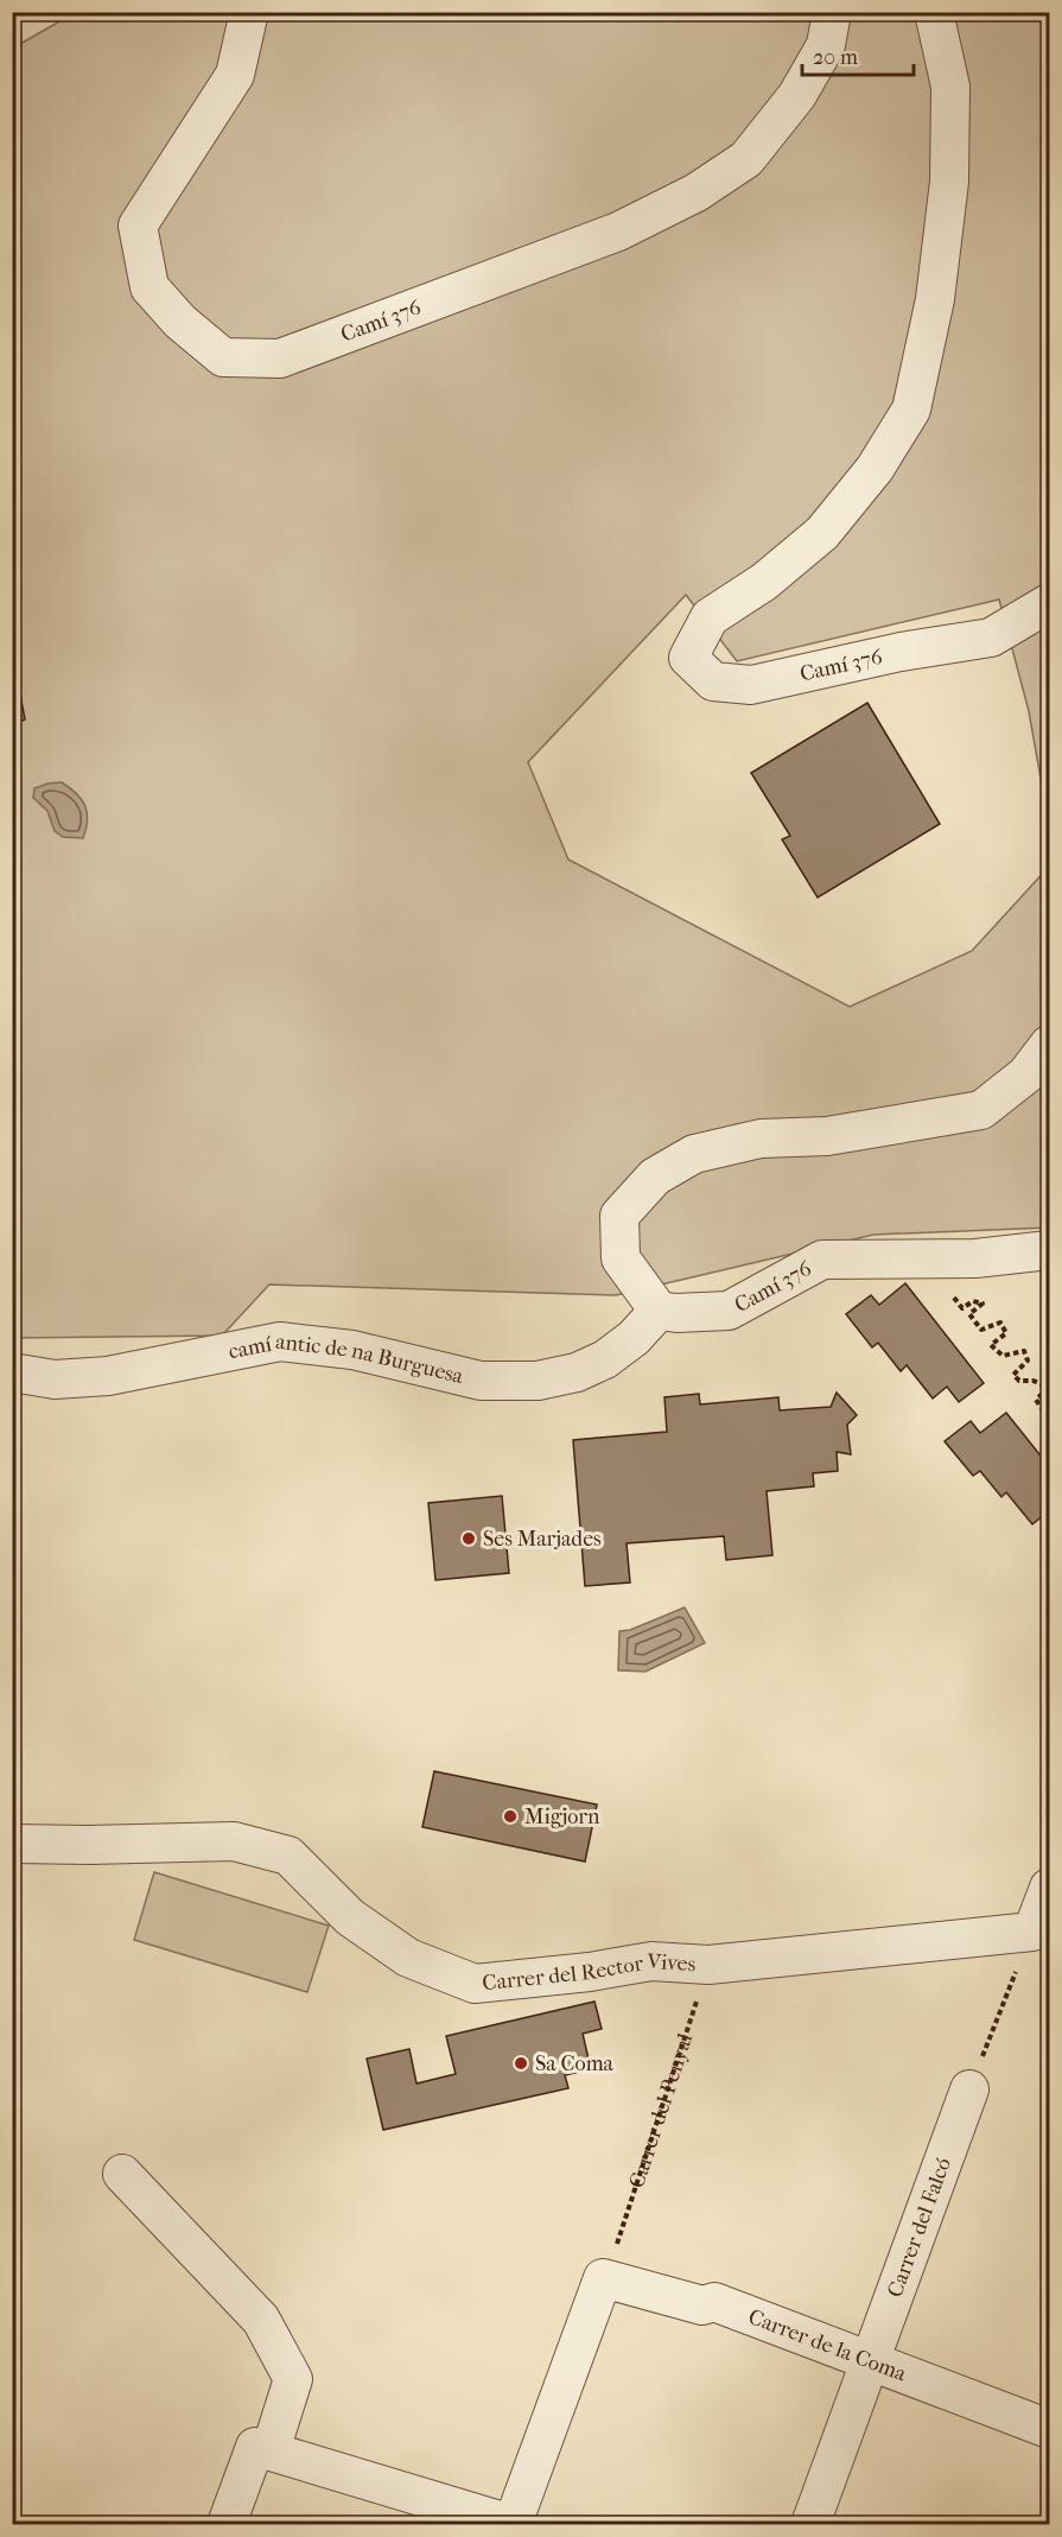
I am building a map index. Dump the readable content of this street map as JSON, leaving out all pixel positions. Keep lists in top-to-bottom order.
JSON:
{
  "streets": {
    "street": [
      "Camí 376",
      "camí antic de na Burguesa",
      "Carrer del Rector Vives",
      "Carrer del Falcó",
      "Carrer de la Coma"
    ],
    "path": ["Carrer del Penyal"]
  },
  "crossings": [
    ["Camí 376", "camí antic de na Burguesa"],
    ["Carrer del Rector Vives", "Carrer del Penyal"],
    ["Carrer del Penyal", "Carrer de la Coma"],
    ["Carrer del Falcó", "Carrer de la Coma"]
  ],
  "places": ["Ses Marjades", "Migjorn", "Sa Coma"],
  "scale_bar": "20 m"
}
